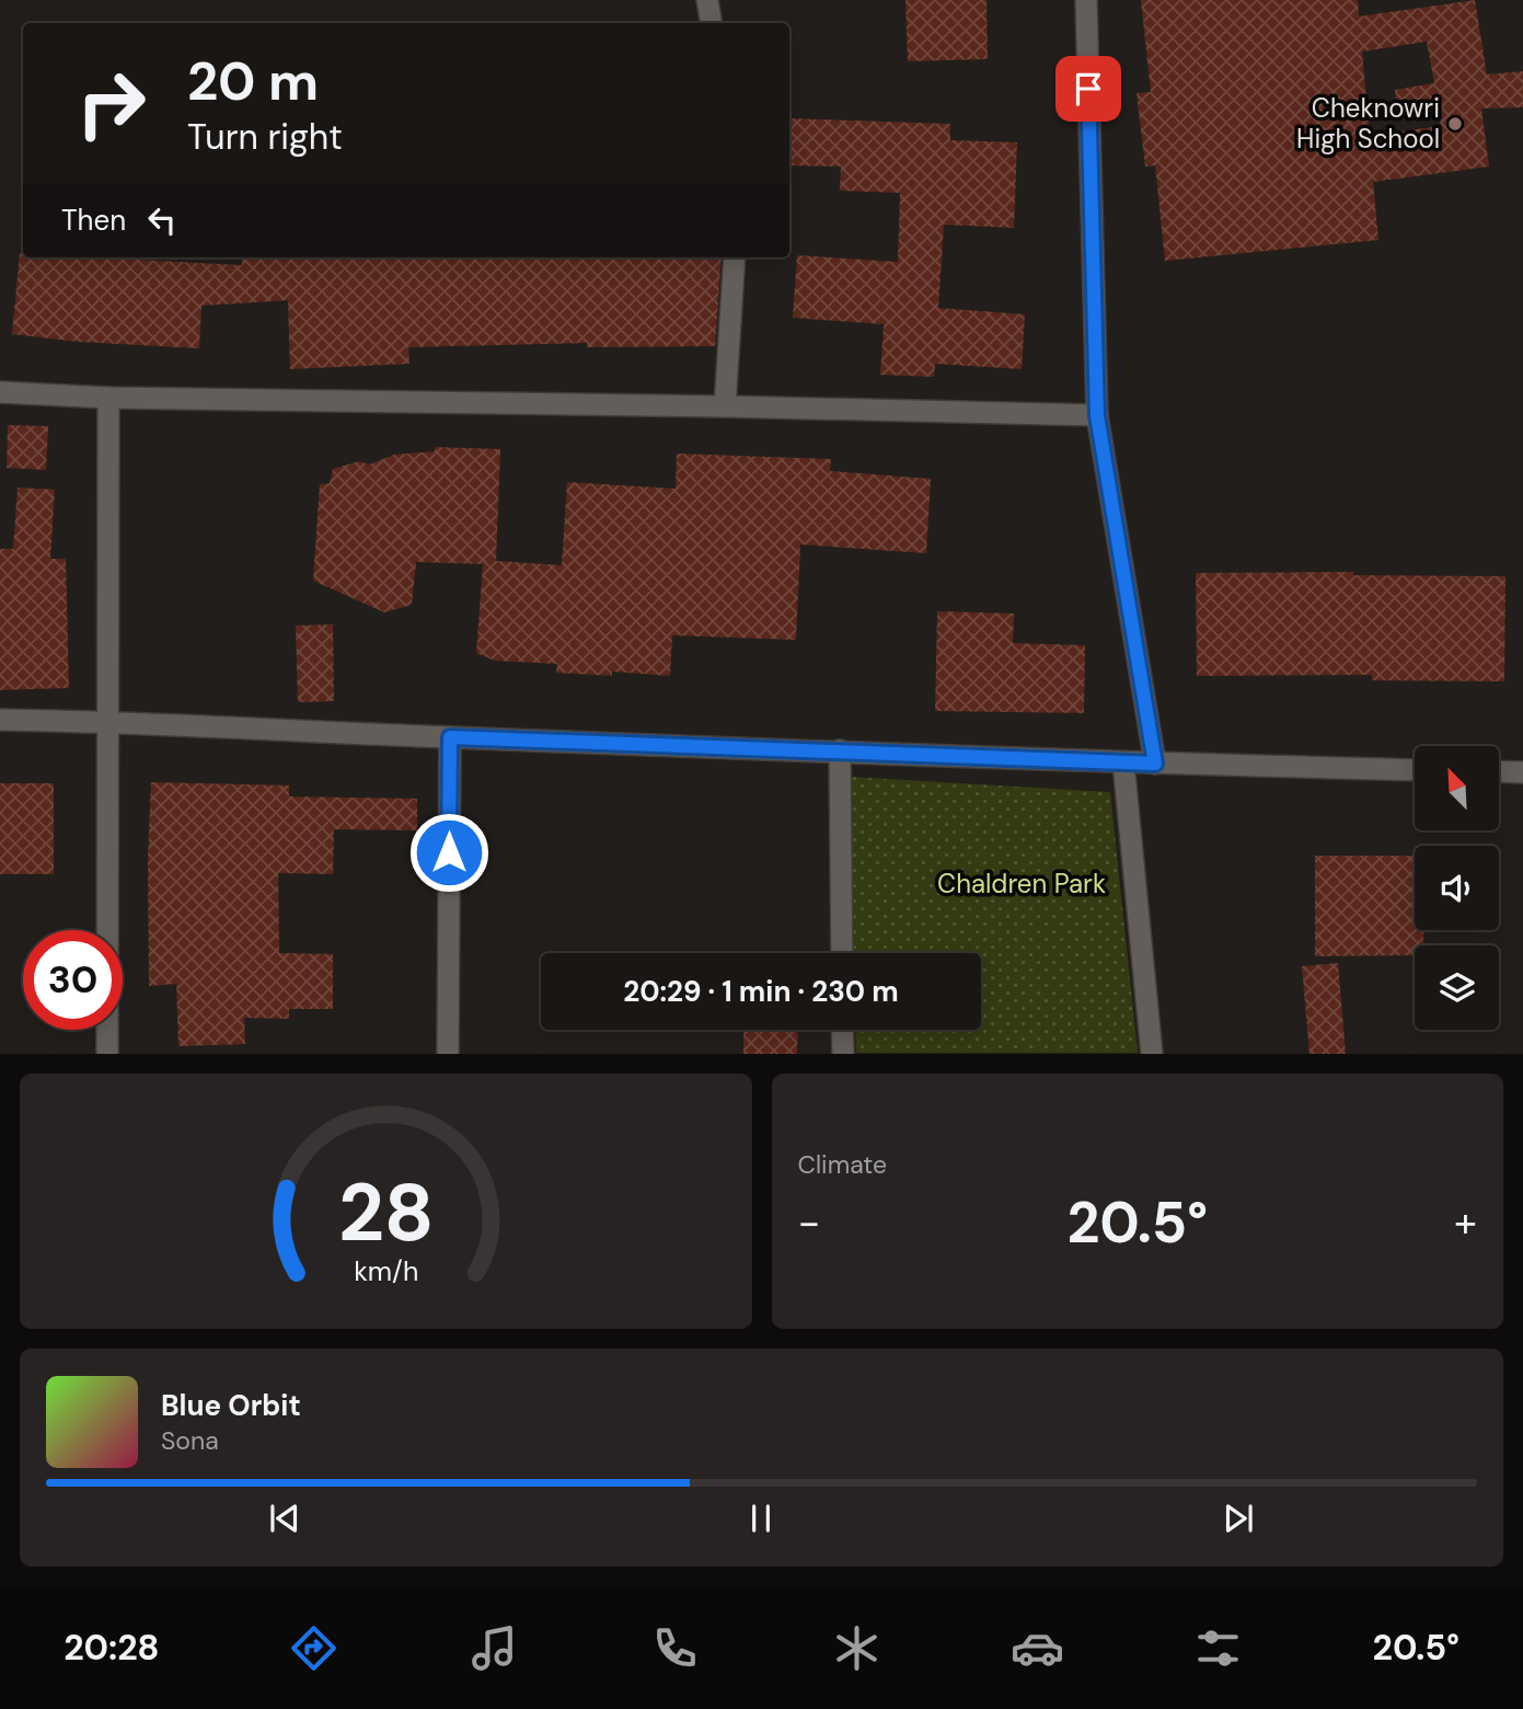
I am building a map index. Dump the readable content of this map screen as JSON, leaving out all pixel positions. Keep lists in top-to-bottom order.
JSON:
{
  "parks": ["Chaldren Park"],
  "places": ["Cheknowri High School"],
  "north": "top left",
  "page": {
    "turn": ["20 m", "Turn right"],
    "then": "Then",
    "limit": "30",
    "trip": "20:29 · 1 min · 230 m",
    "tile": "Climate",
    "heat": ["−", "20.5°", "+"],
    "song": ["Blue Orbit", "Sona"],
    "tabs": ["20:28", "20.5°"],
    "gauge": ["28", "km/h"]
  }
}
